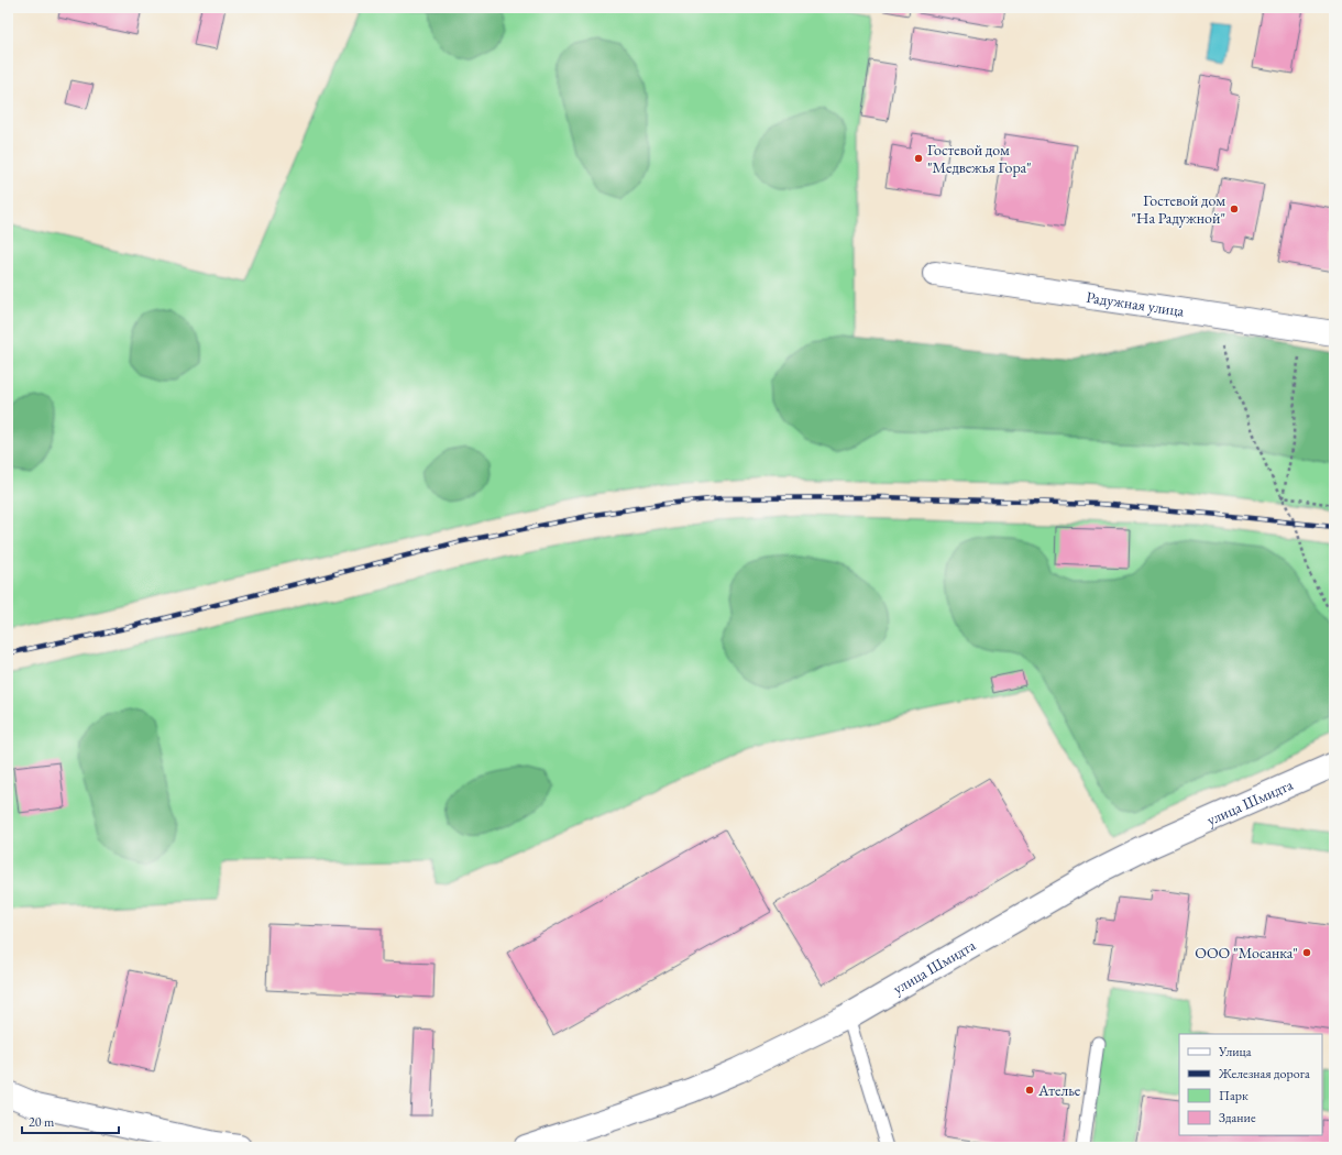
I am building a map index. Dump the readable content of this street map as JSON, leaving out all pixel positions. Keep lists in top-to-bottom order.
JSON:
{
  "streets": {
    "street": ["Радужная улица", "улица Шмидта"]
  },
  "places": [
    "Гостевой дом \"Медвежья Гора\"",
    "Гостевой дом \"На Радужной\"",
    "ООО \"Мосанка\"",
    "Ателье"
  ],
  "legend": [
    "Улица",
    "Железная дорога",
    "Парк",
    "Здание"
  ],
  "scale_bar": "20 m"
}
